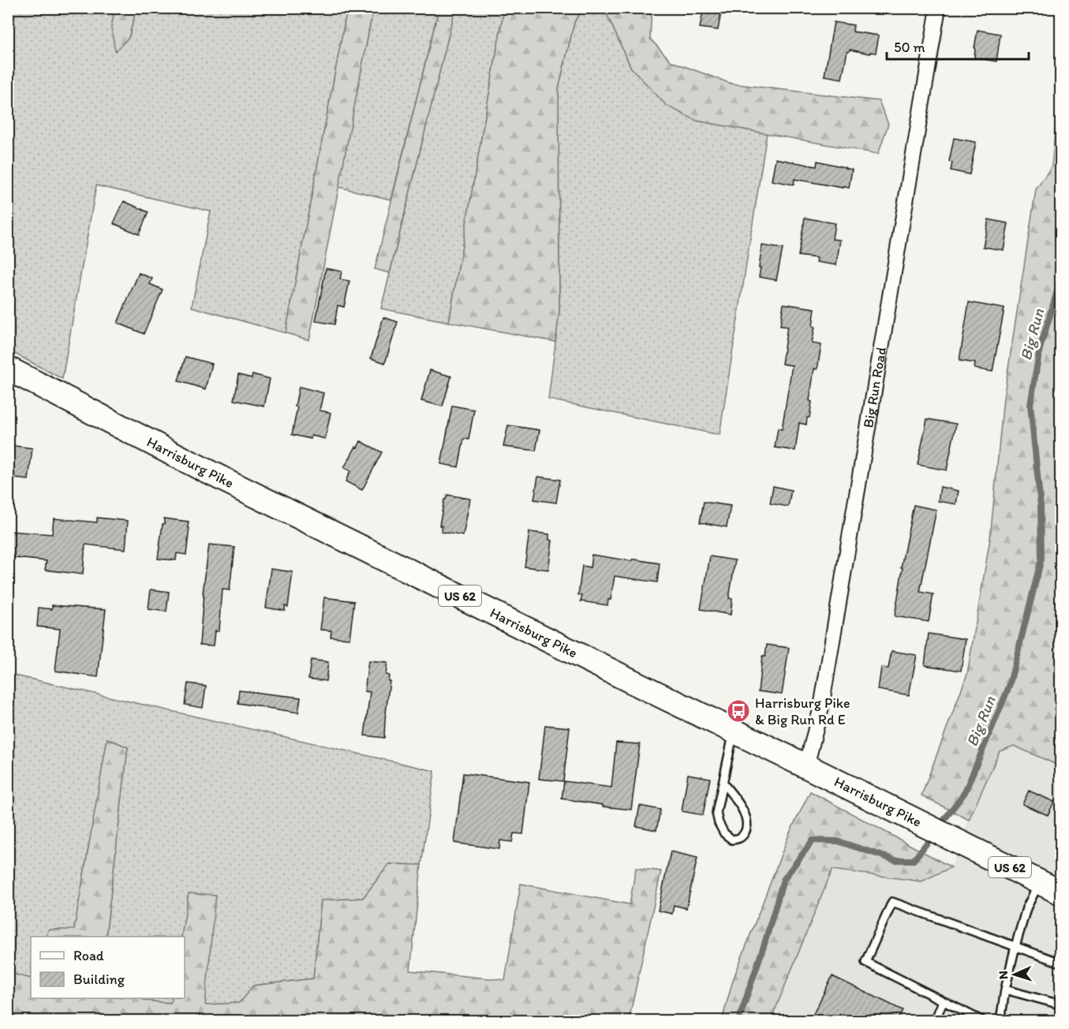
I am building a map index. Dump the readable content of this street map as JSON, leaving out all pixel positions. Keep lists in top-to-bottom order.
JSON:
{
  "streets": {
    "main road": ["Harrisburg Pike", "US 62"],
    "street": ["Big Run Road"]
  },
  "crossings": [
    ["Big Run Road", "Harrisburg Pike"]
  ],
  "water": ["Big Run"],
  "places": {
    "bus stop": ["Harrisburg Pike & Big Run Rd E"]
  },
  "legend": ["Road", "Building"],
  "scale_bar": "50 m",
  "north": "left"
}
